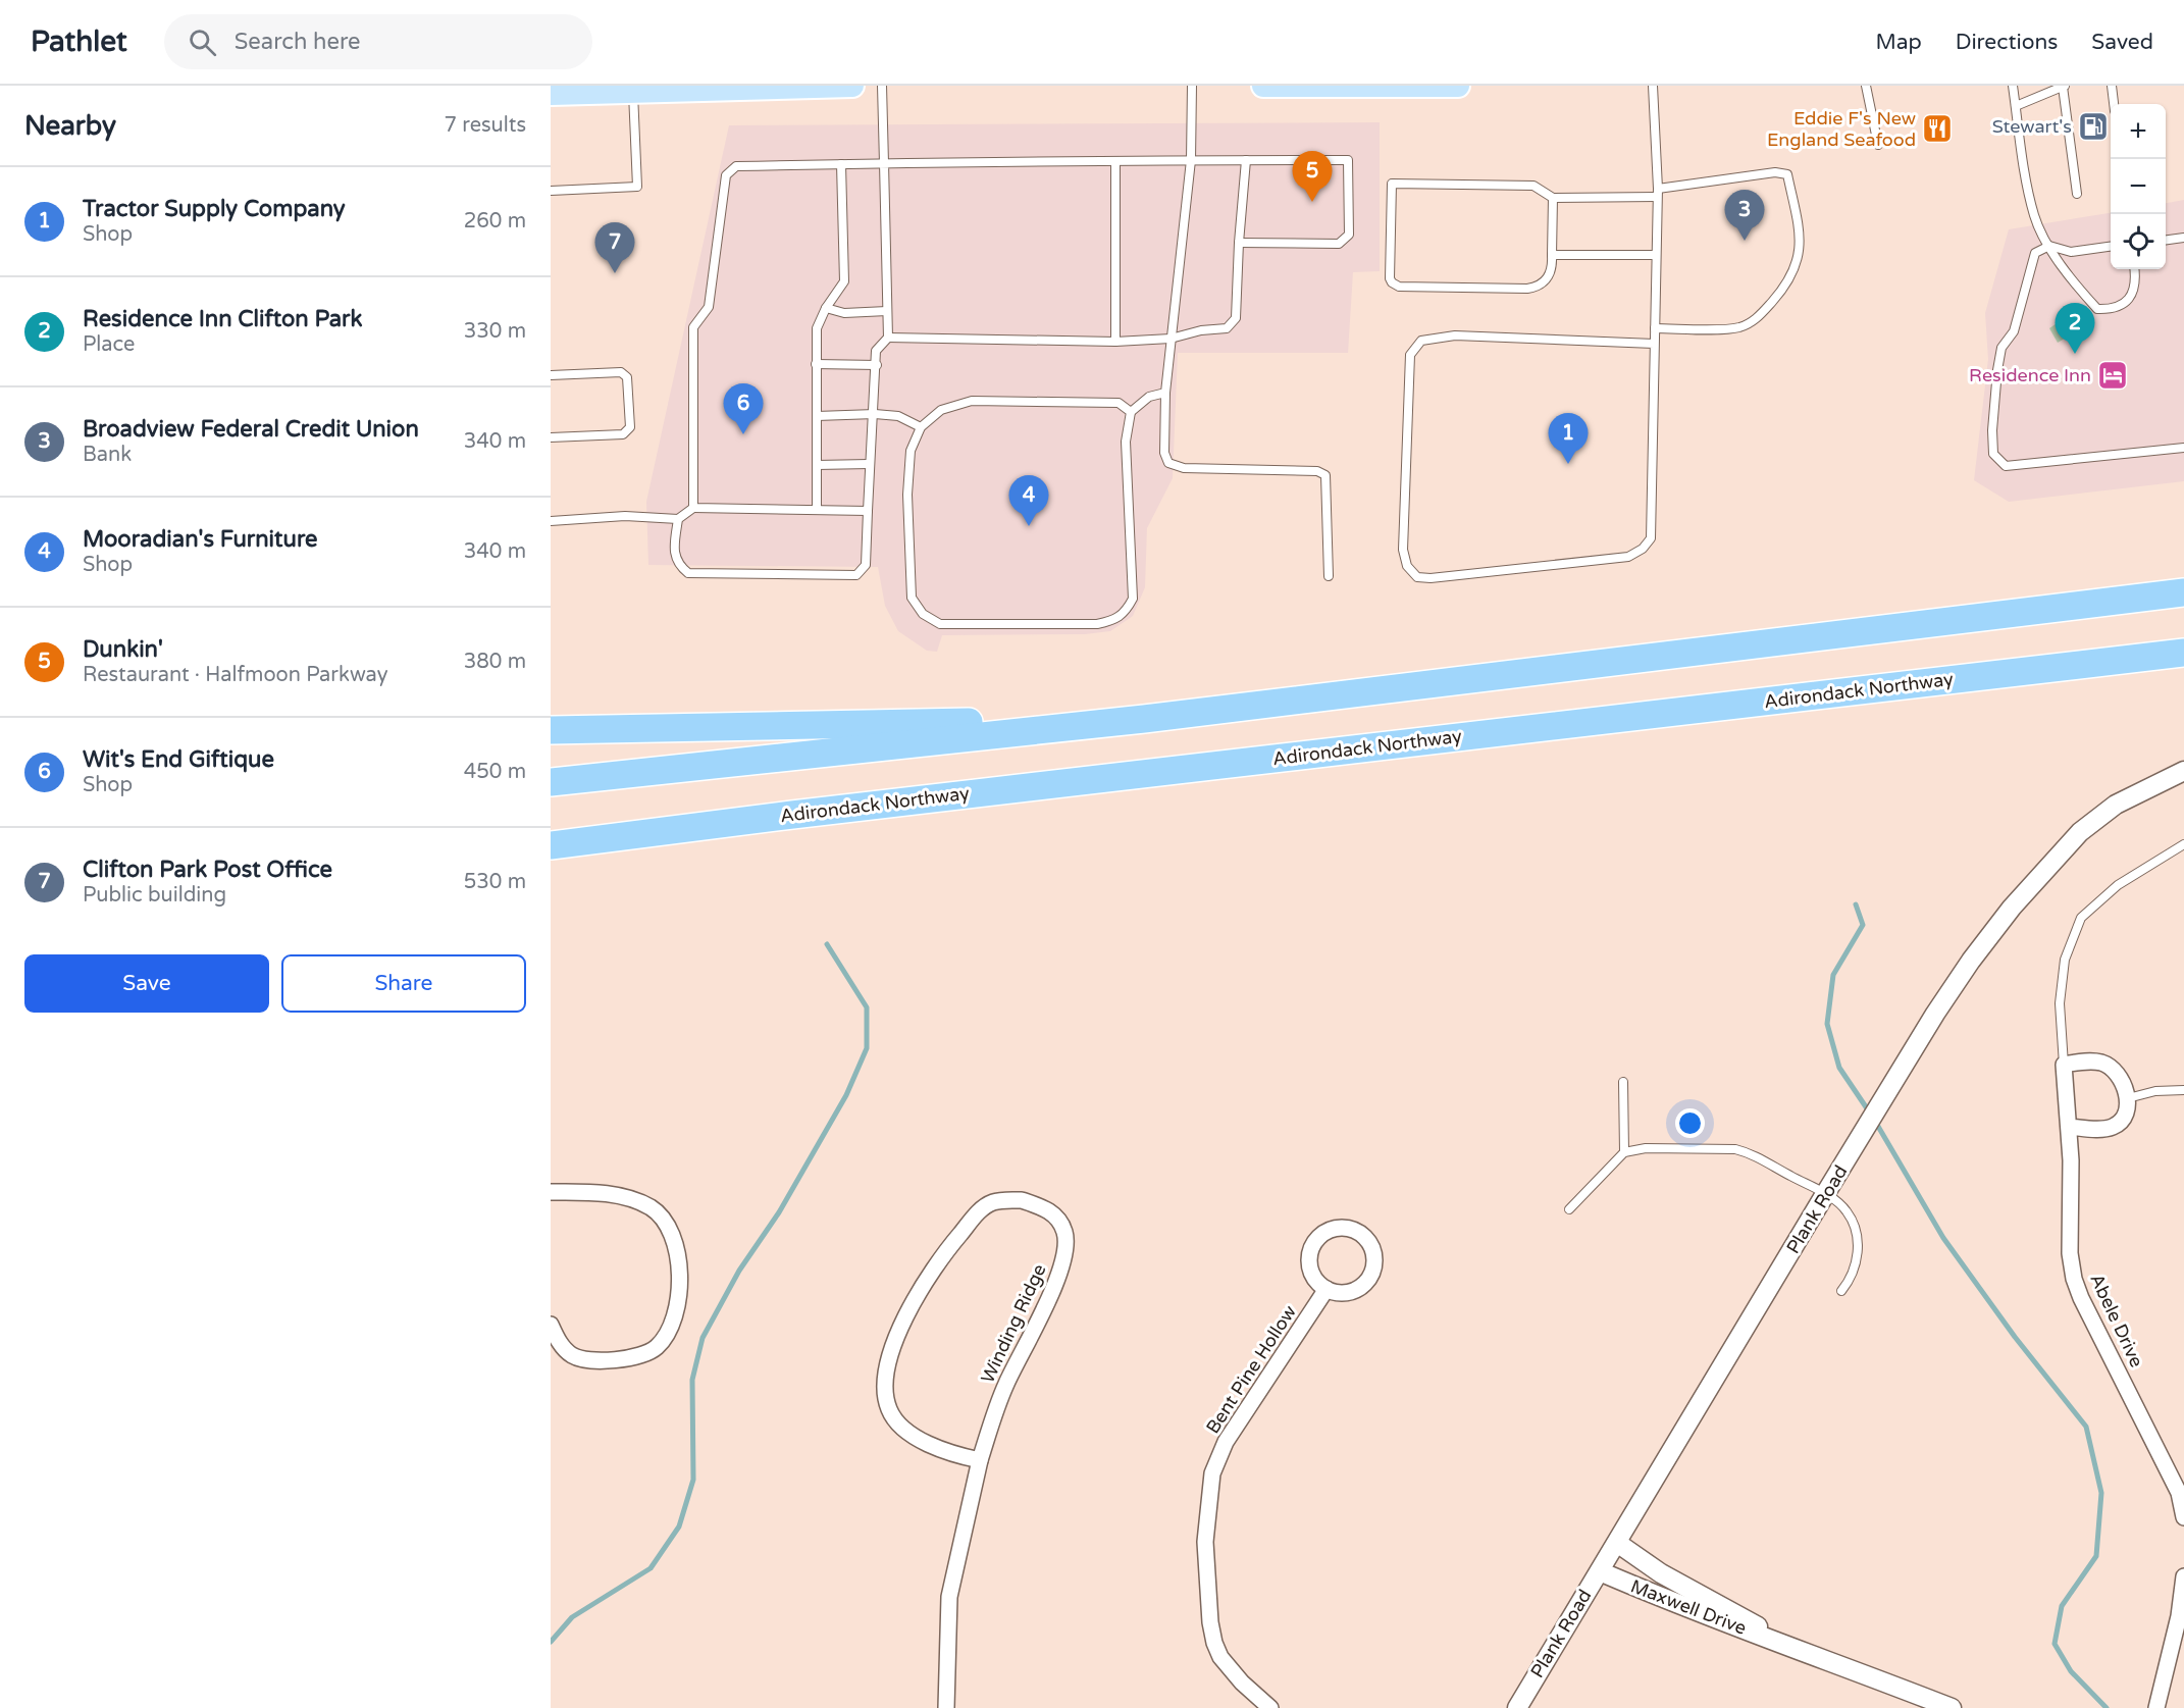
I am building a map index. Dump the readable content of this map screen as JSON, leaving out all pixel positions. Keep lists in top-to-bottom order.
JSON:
{
  "streets": {
    "highway": ["Adirondack Northway"],
    "street": [
      "Plank Road",
      "Abele Drive",
      "Winding Ridge",
      "Bent Pine Hollow",
      "Maxwell Drive"
    ]
  },
  "crossings": [
    ["Plank Road", "Maxwell Drive"]
  ],
  "places": {
    "fuel station": ["Stewart's"],
    "restaurant": ["Eddie F's New England Seafood"],
    "hotel": ["Residence Inn"]
  },
  "page": {
    "header": "Pathlet",
    "search": "Search here",
    "nav": ["Map", "Directions", "Saved"],
    "heading": ["Nearby", "7 results"],
    "map_buttons": ["+", "−"],
    "pins": [
      "5",
      "3",
      "7",
      "2",
      "6",
      "1",
      "4"
    ],
    "list": [
      {
        "mark": "1",
        "name": "Tractor Supply Company",
        "note": "Shop",
        "value": "260 m"
      },
      {
        "mark": "2",
        "name": "Residence Inn Clifton Park",
        "note": "Place",
        "value": "330 m"
      },
      {
        "mark": "3",
        "name": "Broadview Federal Credit Union",
        "note": "Bank",
        "value": "340 m"
      },
      {
        "mark": "4",
        "name": "Mooradian's Furniture",
        "note": "Shop",
        "value": "340 m"
      },
      {
        "mark": "5",
        "name": "Dunkin'",
        "note": "Restaurant · Halfmoon Parkway",
        "value": "380 m"
      },
      {
        "mark": "6",
        "name": "Wit's End Giftique",
        "note": "Shop",
        "value": "450 m"
      },
      {
        "mark": "7",
        "name": "Clifton Park Post Office",
        "note": "Public building",
        "value": "530 m"
      }
    ],
    "buttons": ["Save", "Share"]
  }
}
